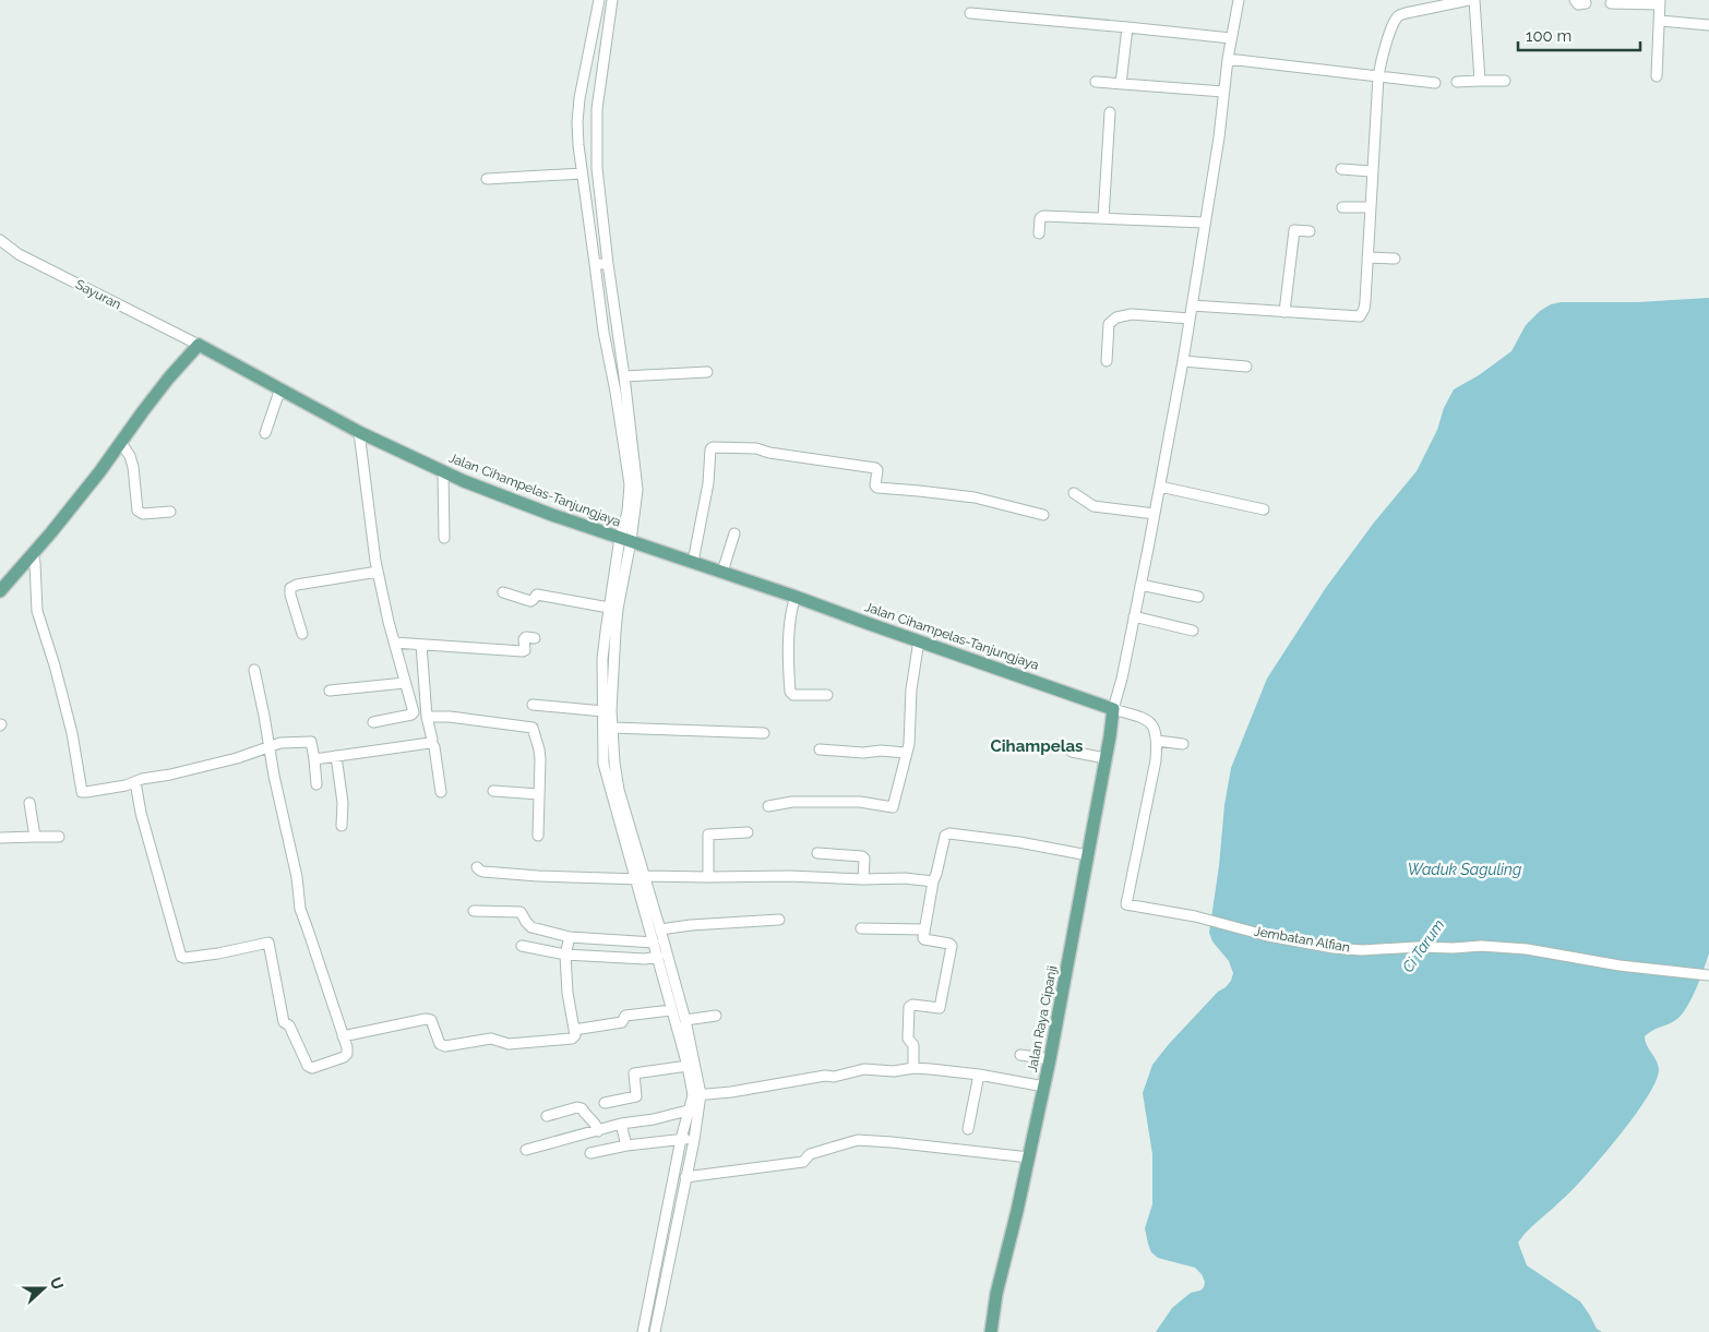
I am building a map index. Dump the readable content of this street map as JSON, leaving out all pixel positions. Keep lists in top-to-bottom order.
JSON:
{
  "streets": {
    "main road": ["Jalan Cihampelas-Tanjungjaya", "Jalan Raya Cipanji"],
    "street": ["Sayuran", "Jembatan Alfian"]
  },
  "crossings": [
    ["Sayuran", "Jalan Cihampelas-Tanjungjaya"],
    ["Jalan Cihampelas-Tanjungjaya", "Jalan Raya Cipanji"]
  ],
  "districts": ["Cihampelas"],
  "water": ["Waduk Saguling", "Ci Tarum"],
  "scale_bar": "100 m",
  "north": "right"
}
